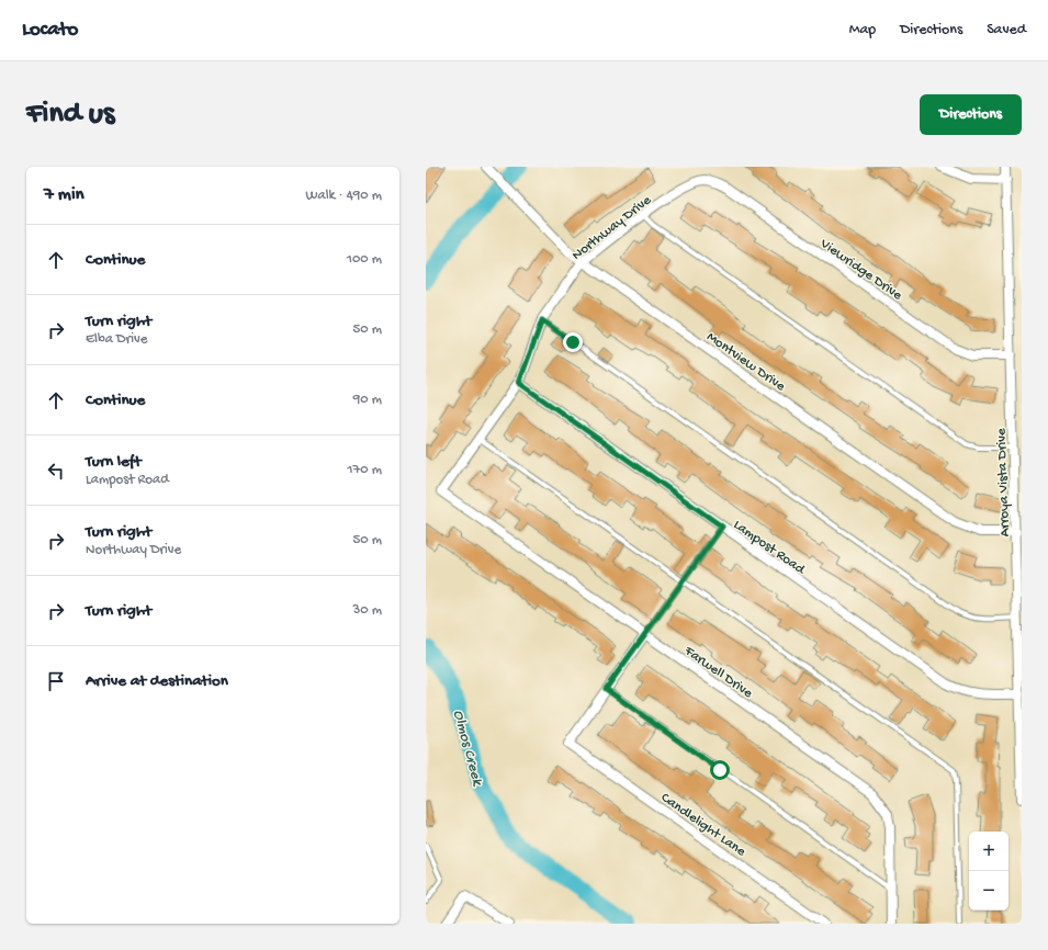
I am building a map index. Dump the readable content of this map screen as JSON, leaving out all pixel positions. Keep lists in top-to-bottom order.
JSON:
{
  "streets": {
    "street": [
      "Northway Drive",
      "Viewridge Drive",
      "Montview Drive",
      "Arroya Vista Drive",
      "Lampost Road",
      "Farwell Drive",
      "Candlelight Lane"
    ]
  },
  "crossings": [
    ["Northway Drive", "Viewridge Drive"],
    ["Northway Drive", "Montview Drive"],
    ["Northway Drive", "Lampost Road"],
    ["Northway Drive", "Farwell Drive"],
    ["Viewridge Drive", "Arroya Vista Drive"],
    ["Montview Drive", "Arroya Vista Drive"],
    ["Arroya Vista Drive", "Lampost Road"]
  ],
  "water": ["Olmos Creek"],
  "page": {
    "header": "Locato",
    "nav": ["Map", "Directions", "Saved"],
    "buttons": "Directions",
    "title": "Find us",
    "heading": ["7 min", "Walk · 490 m"],
    "list": [
      ["Continue", "100 m"],
      ["Turn right", "Elba Drive", "50 m"],
      ["Continue", "90 m"],
      ["Turn left", "Lampost Road", "170 m"],
      ["Turn right", "Northway Drive", "50 m"],
      ["Turn right", "30 m"],
      "Arrive at destination"
    ],
    "map_buttons": ["+", "−"]
  }
}
